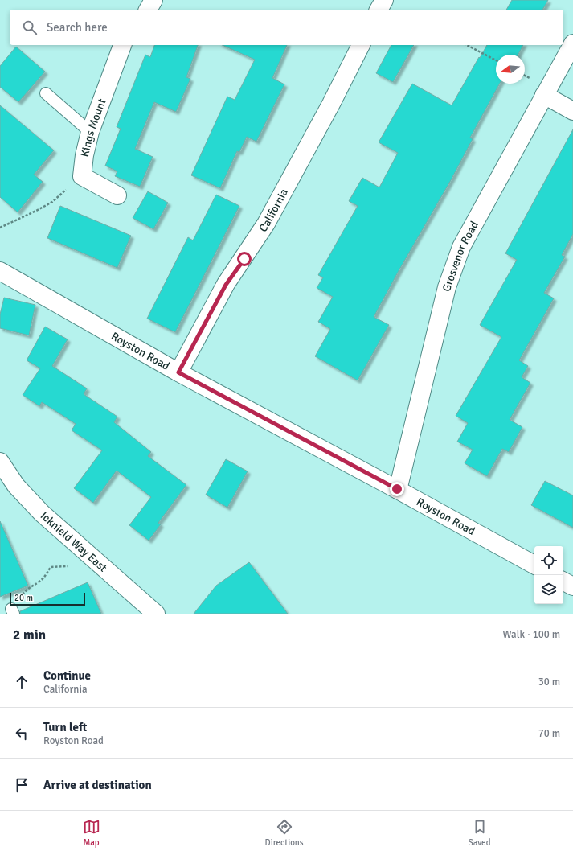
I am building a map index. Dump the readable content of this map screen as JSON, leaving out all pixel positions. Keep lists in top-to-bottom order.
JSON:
{
  "streets": {
    "street": [
      "Kings Mount",
      "California",
      "Grosvenor Road",
      "Royston Road",
      "Icknield Way East"
    ]
  },
  "crossings": [
    ["California", "Royston Road"],
    ["Grosvenor Road", "Royston Road"]
  ],
  "scale_bar": "20 m",
  "north": "left",
  "page": {
    "search": "Search here",
    "scale": "20 m",
    "heading": ["2 min", "Walk · 100 m"],
    "list": [
      ["Continue", "California", "30 m"],
      ["Turn left", "Royston Road", "70 m"],
      "Arrive at destination"
    ],
    "nav": ["Map", "Directions", "Saved"]
  }
}
